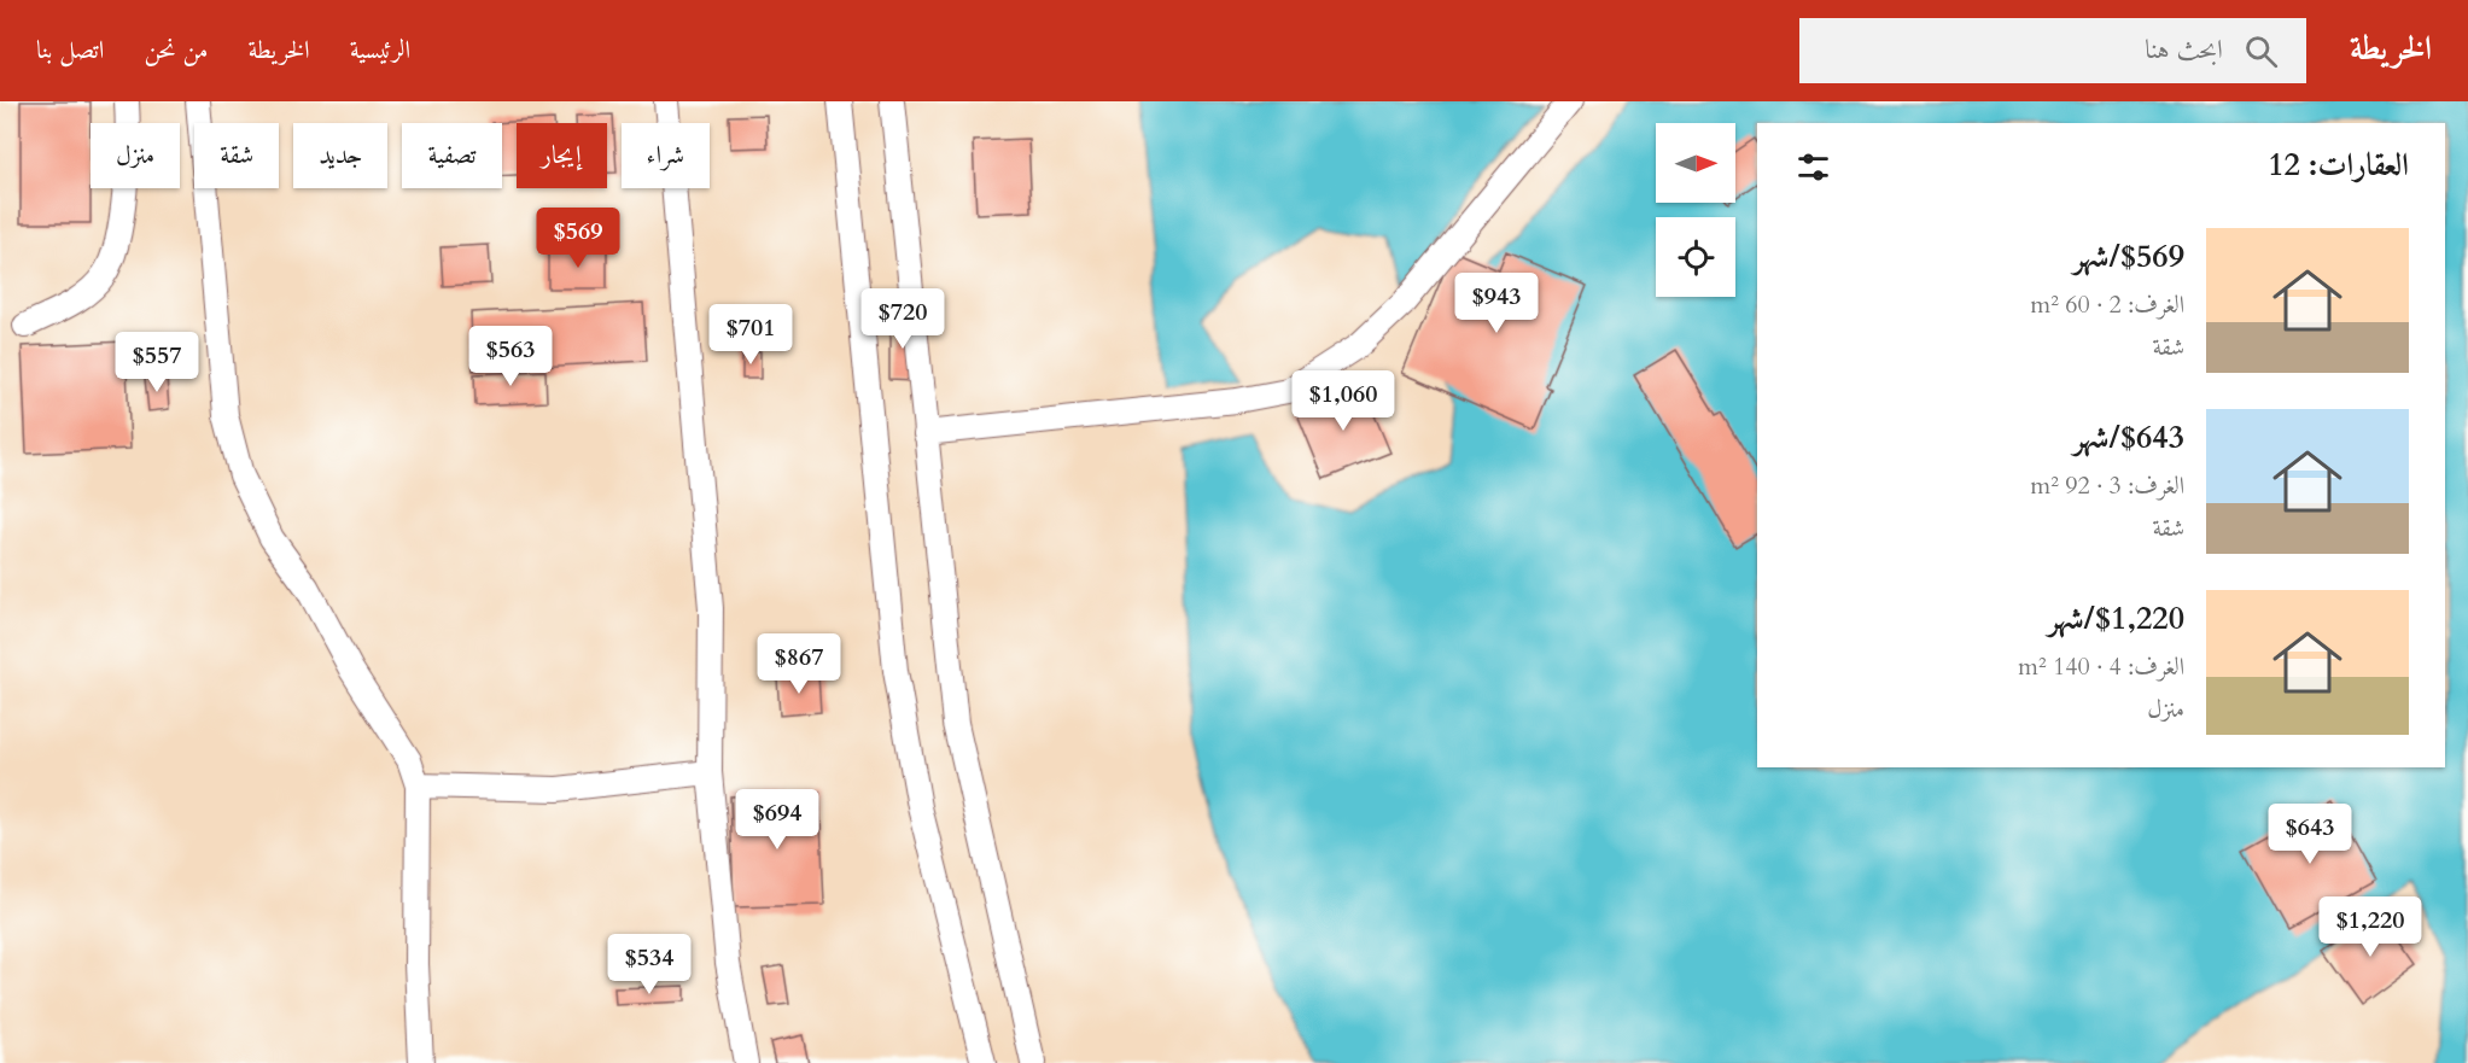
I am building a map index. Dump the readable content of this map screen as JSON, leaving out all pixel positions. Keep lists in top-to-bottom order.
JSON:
{
  "north": "right",
  "page": {
    "header": "الخريطة",
    "search": "ابحث هنا",
    "nav": [
      "الرئيسية",
      "الخريطة",
      "من نحن",
      "اتصل بنا"
    ],
    "chip": [
      "شراء",
      "إيجار",
      "تصفية",
      "جديد",
      "شقة",
      "منزل"
    ],
    "heading": "العقارات: 12",
    "price": [
      "$569",
      "$943",
      "$720",
      "$701",
      "$563",
      "$557",
      "$1,060",
      "$867",
      "$694",
      "$643",
      "$1,220",
      "$534"
    ],
    "list": [
      {
        "name": "$569/شهر",
        "note": "الغرف: 2 · 60 m² · شقة"
      },
      {
        "name": "$643/شهر",
        "note": "الغرف: 3 · 92 m² · شقة"
      },
      {
        "name": "$1,220/شهر",
        "note": "الغرف: 4 · 140 m² · منزل"
      }
    ]
  }
}
